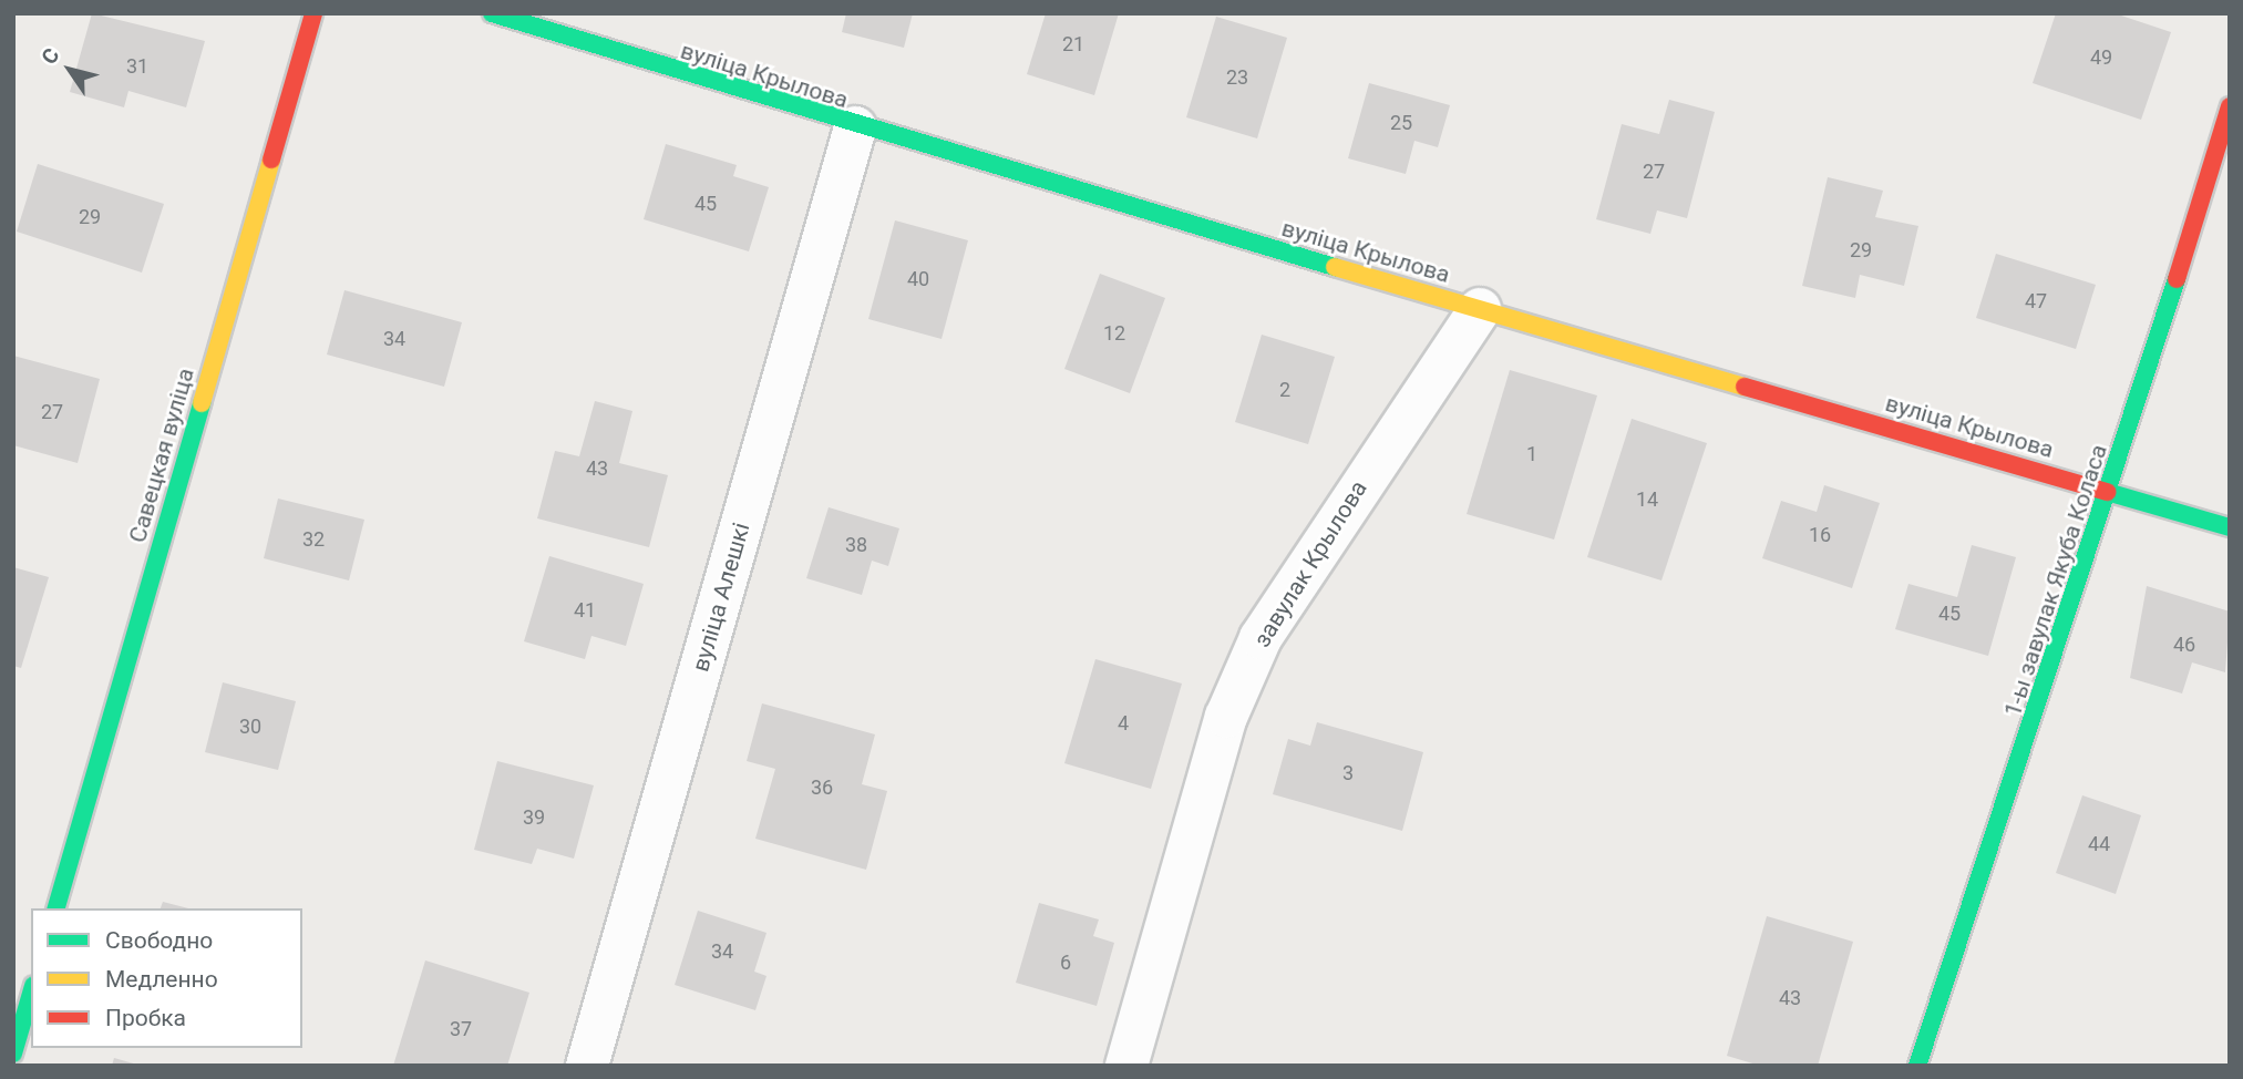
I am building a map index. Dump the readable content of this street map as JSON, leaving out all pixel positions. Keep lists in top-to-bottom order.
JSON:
{
  "streets": {
    "street": [
      "вуліца Крылова",
      "Савецкая вуліца",
      "завулак Крылова",
      "1-ы завулак Якуба Коласа",
      "вуліца Алешкі"
    ]
  },
  "crossings": [
    ["вуліца Крылова", "завулак Крылова"],
    ["вуліца Крылова", "1-ы завулак Якуба Коласа"],
    ["вуліца Крылова", "вуліца Алешкі"]
  ],
  "house_numbers": [
    "21",
    "49",
    "31",
    "23",
    "25",
    "27",
    "45",
    "29",
    "29",
    "40",
    "47",
    "12",
    "34",
    "2",
    "27",
    "1",
    "43",
    "14",
    "16",
    "32",
    "38",
    "41",
    "45",
    "46",
    "4",
    "30",
    "3",
    "36",
    "39",
    "44",
    "34",
    "6",
    "43",
    "37"
  ],
  "legend": ["Свободно", "Медленно", "Пробка"],
  "north": "top left"
}
